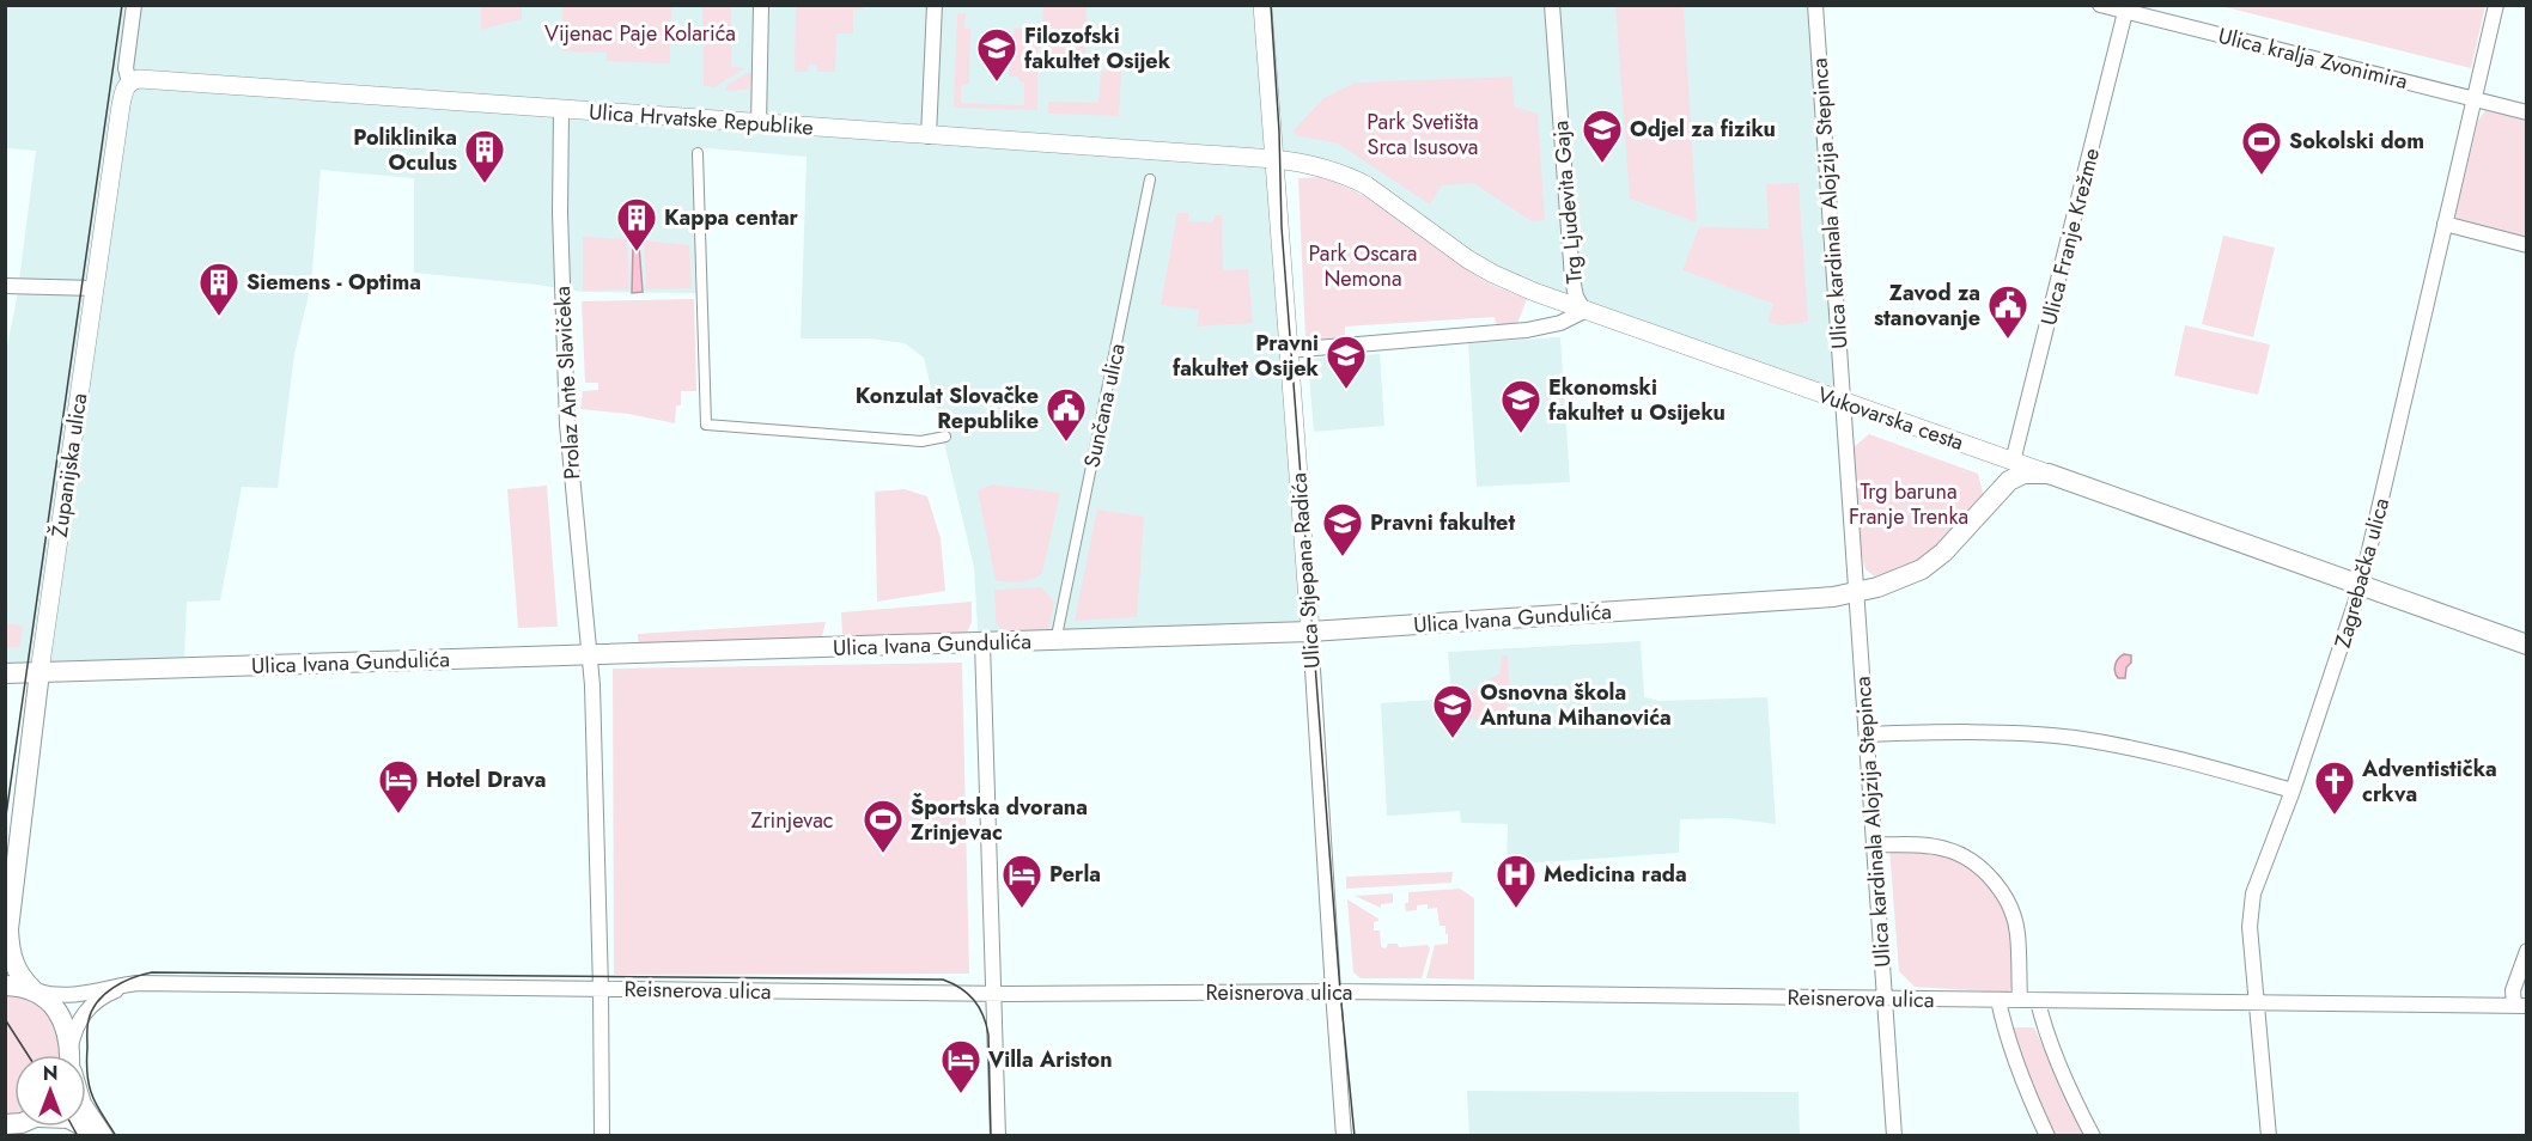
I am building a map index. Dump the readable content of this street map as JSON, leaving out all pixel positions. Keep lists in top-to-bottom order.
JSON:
{
  "streets": {
    "main road": ["Vukovarska cesta", "Županijska ulica", "Ulica Ivana Gundulića"],
    "street": [
      "Ulica kralja Zvonimira",
      "Ulica Hrvatske Republike",
      "Trg Ljudevita Gaja",
      "Ulica kardinala Alojzija Stepinca",
      "Ulica Franje Krežme",
      "Prolaz Ante Slavičeka",
      "Sunčana ulica",
      "Ulica Stjepana Radića",
      "Zagrebačka ulica",
      "Reisnerova ulica"
    ]
  },
  "crossings": [
    ["Ulica kralja Zvonimira", "Ulica Franje Krežme"],
    ["Ulica kralja Zvonimira", "Zagrebačka ulica"],
    ["Ulica Hrvatske Republike", "Prolaz Ante Slavičeka"],
    ["Ulica Hrvatske Republike", "Vukovarska cesta"],
    ["Ulica Hrvatske Republike", "Županijska ulica"],
    ["Ulica Hrvatske Republike", "Ulica Stjepana Radića"],
    ["Trg Ljudevita Gaja", "Vukovarska cesta"],
    ["Trg Ljudevita Gaja", "Ulica Stjepana Radića"],
    ["Ulica kardinala Alojzija Stepinca", "Vukovarska cesta"],
    ["Ulica kardinala Alojzija Stepinca", "Ulica Ivana Gundulića"],
    ["Ulica kardinala Alojzija Stepinca", "Reisnerova ulica"],
    ["Ulica Franje Krežme", "Vukovarska cesta"],
    ["Prolaz Ante Slavičeka", "Ulica Ivana Gundulića"],
    ["Vukovarska cesta", "Ulica Stjepana Radića"],
    ["Vukovarska cesta", "Zagrebačka ulica"],
    ["Vukovarska cesta", "Ulica Ivana Gundulića"],
    ["Županijska ulica", "Ulica Ivana Gundulića"],
    ["Županijska ulica", "Reisnerova ulica"],
    ["Ulica Stjepana Radića", "Ulica Ivana Gundulića"],
    ["Ulica Stjepana Radića", "Reisnerova ulica"],
    ["Zagrebačka ulica", "Reisnerova ulica"]
  ],
  "parks": [
    "Vijenac Paje Kolarića",
    "Park Svetišta Srca Isusova",
    "Park Oscara Nemona",
    "Trg baruna Franje Trenka",
    "Zrinjevac"
  ],
  "places": {
    "school or university": [
      "Filozofski fakultet Osijek",
      "Odjel za fiziku",
      "Pravni fakultet Osijek",
      "Ekonomski fakultet u Osijeku",
      "Pravni fakultet",
      "Osnovna škola Antuna Mihanovića"
    ],
    "sports": ["Sokolski dom", "Športska dvorana Zrinjevac"],
    "building": ["Poliklinika Oculus", "Kappa centar", "Siemens - Optima"],
    "public building": ["Zavod za stanovanje", "Konzulat Slovačke Republike"],
    "hotel": ["Hotel Drava", "Perla", "Villa Ariston"],
    "church": ["Adventistička crkva"],
    "hospital": ["Medicina rada"]
  },
  "north": "top"
}
